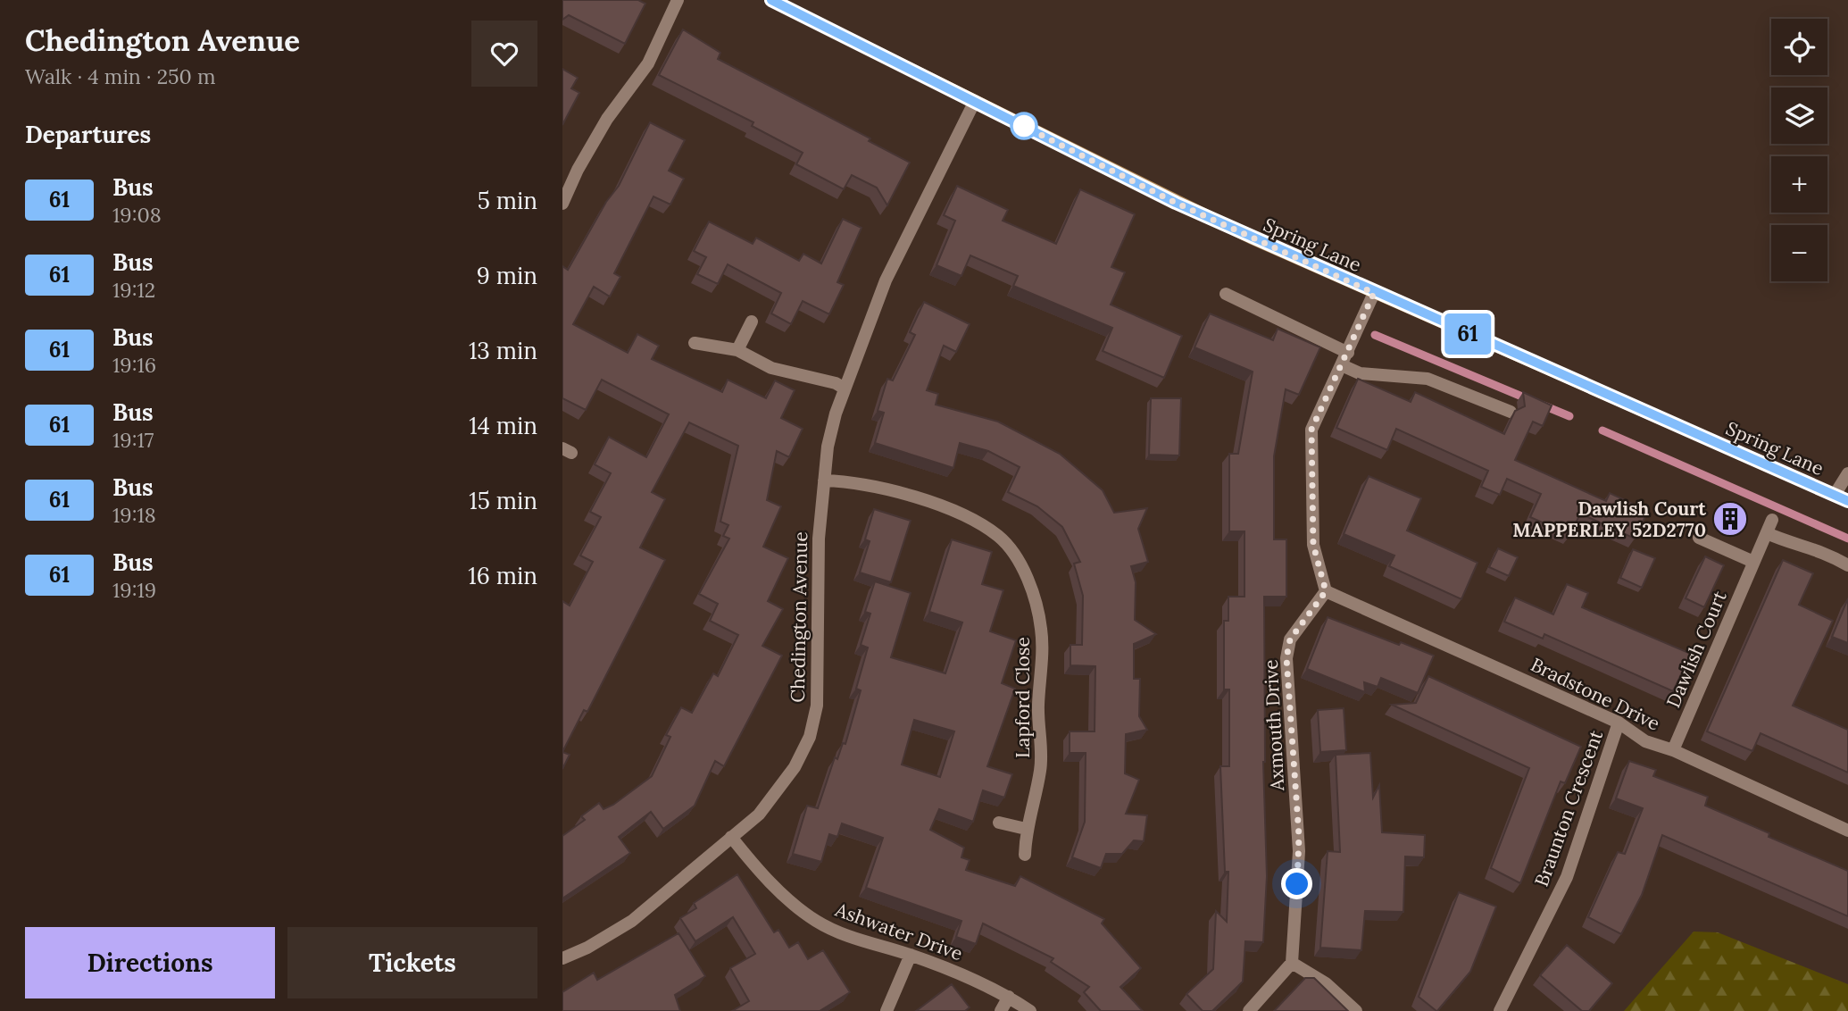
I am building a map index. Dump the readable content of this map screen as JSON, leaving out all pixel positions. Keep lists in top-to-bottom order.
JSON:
{
  "streets": {
    "street": [
      "Spring Lane",
      "Chedington Avenue",
      "Dawlish Court",
      "Bradstone Drive",
      "Lapford Close",
      "Axmouth Drive",
      "Braunton Crescent",
      "Ashwater Drive"
    ]
  },
  "crossings": [
    ["Spring Lane", "Chedington Avenue"],
    ["Chedington Avenue", "Lapford Close"],
    ["Chedington Avenue", "Ashwater Drive"],
    ["Dawlish Court", "Bradstone Drive"],
    ["Bradstone Drive", "Axmouth Drive"],
    ["Bradstone Drive", "Braunton Crescent"]
  ],
  "places": {
    "building": ["Dawlish Court MAPPERLEY 52D2770"]
  },
  "lines": ["bus line 61"],
  "page": {
    "heading": [
      ["Chedington Avenue", "Walk · 4 min · 250 m"],
      "Departures"
    ],
    "on_map": "61",
    "map_buttons": ["+", "−"],
    "list": [
      {
        "mark": "61",
        "name": "Bus",
        "note": "19:08",
        "value": "5 min"
      },
      {
        "mark": "61",
        "name": "Bus",
        "note": "19:12",
        "value": "9 min"
      },
      {
        "mark": "61",
        "name": "Bus",
        "note": "19:16",
        "value": "13 min"
      },
      {
        "mark": "61",
        "name": "Bus",
        "note": "19:17",
        "value": "14 min"
      },
      {
        "mark": "61",
        "name": "Bus",
        "note": "19:18",
        "value": "15 min"
      },
      {
        "mark": "61",
        "name": "Bus",
        "note": "19:19",
        "value": "16 min"
      }
    ],
    "buttons": ["Directions", "Tickets"]
  }
}
